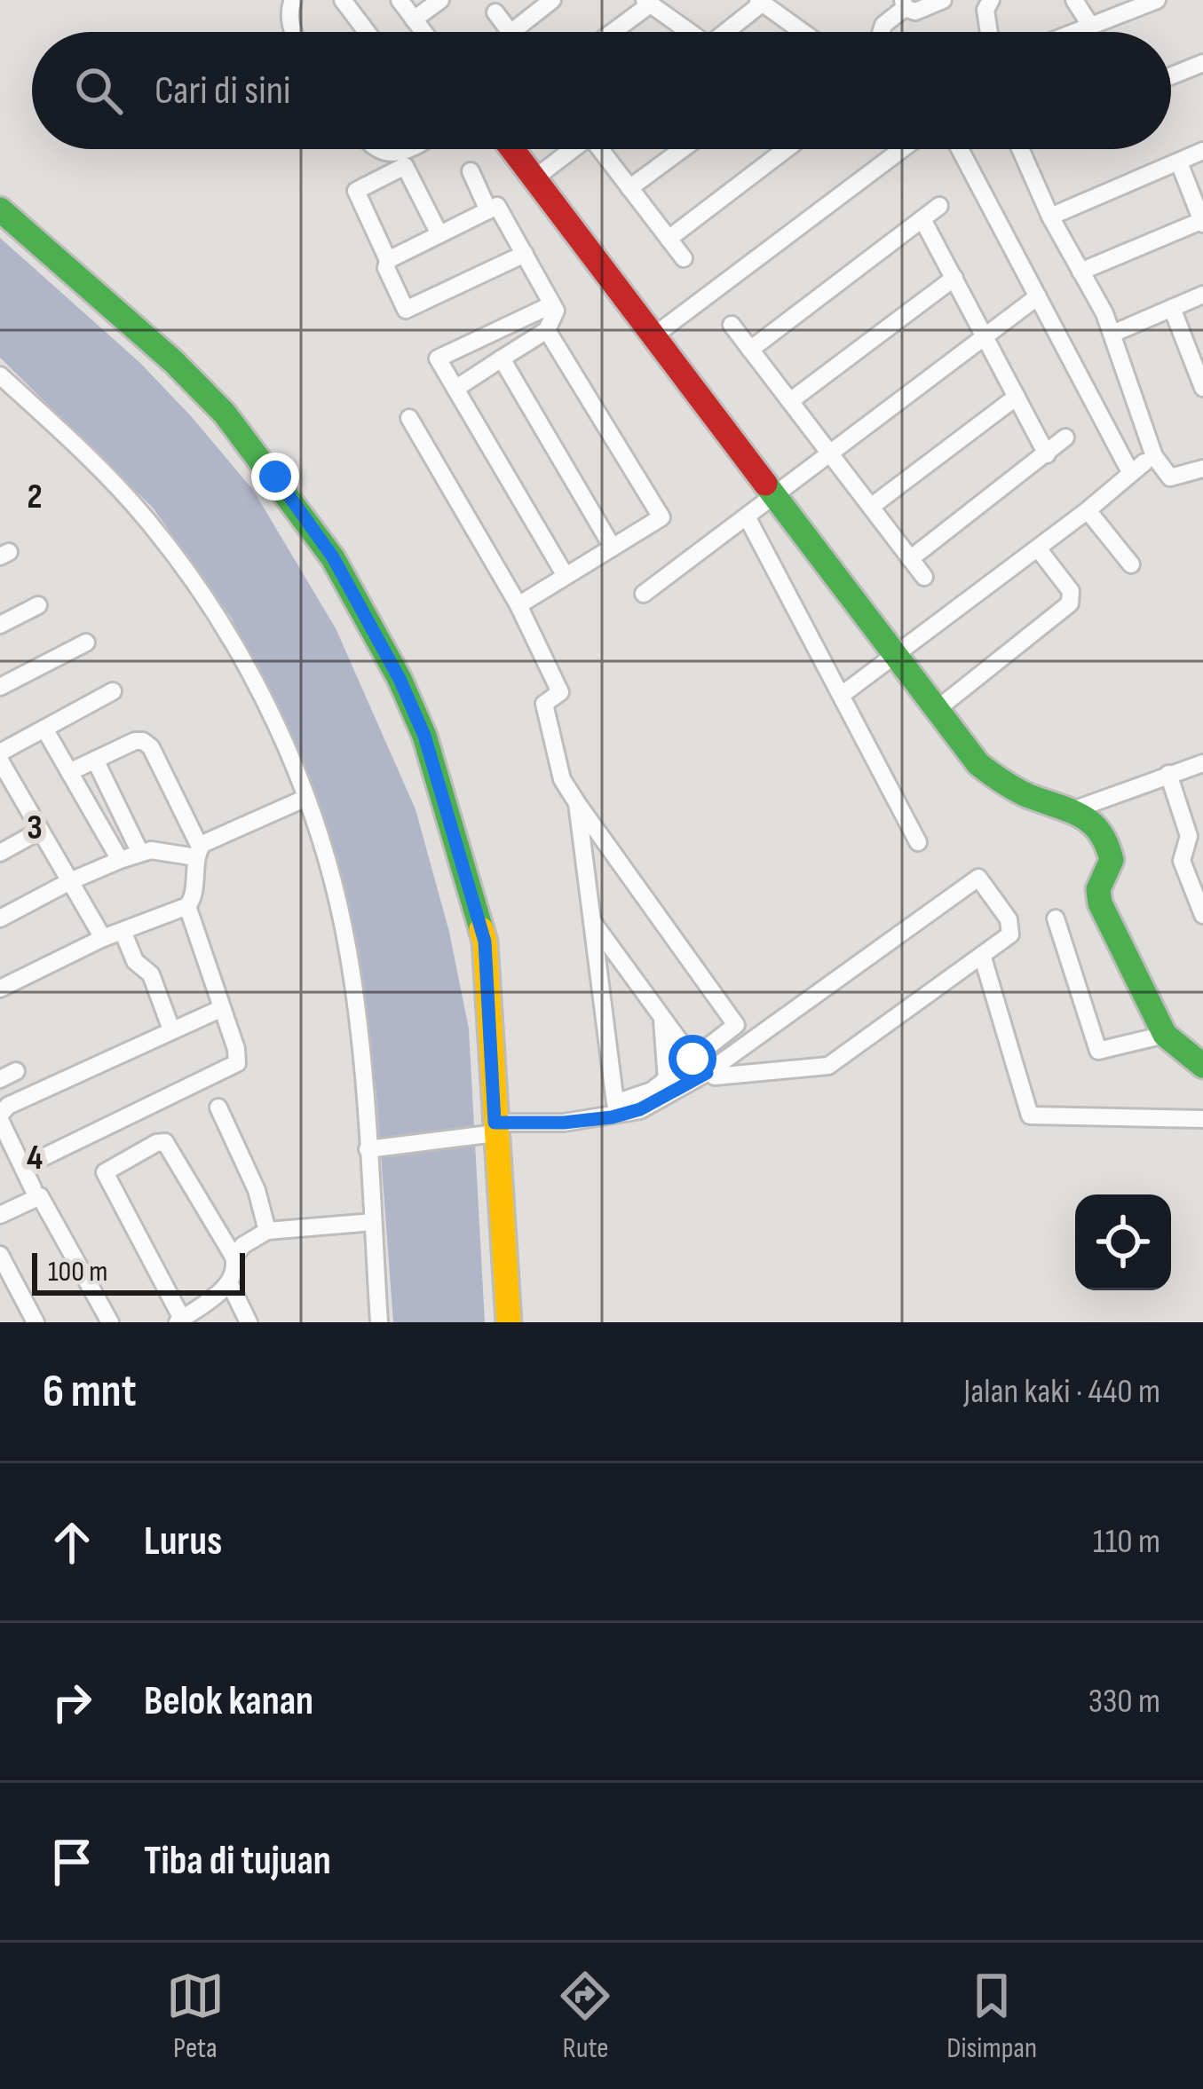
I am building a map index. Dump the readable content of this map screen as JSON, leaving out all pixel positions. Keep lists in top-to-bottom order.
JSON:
{
  "scale_bar": "100 m",
  "page": {
    "search": "Cari di sini",
    "scale": "100 m",
    "heading": ["6 mnt", "Jalan kaki · 440 m"],
    "list": [
      ["Lurus", "110 m"],
      ["Belok kanan", "330 m"],
      "Tiba di tujuan"
    ],
    "nav": ["Peta", "Rute", "Disimpan"]
  },
  "grid": {
    "rows": ["2", "3", "4"]
  }
}
